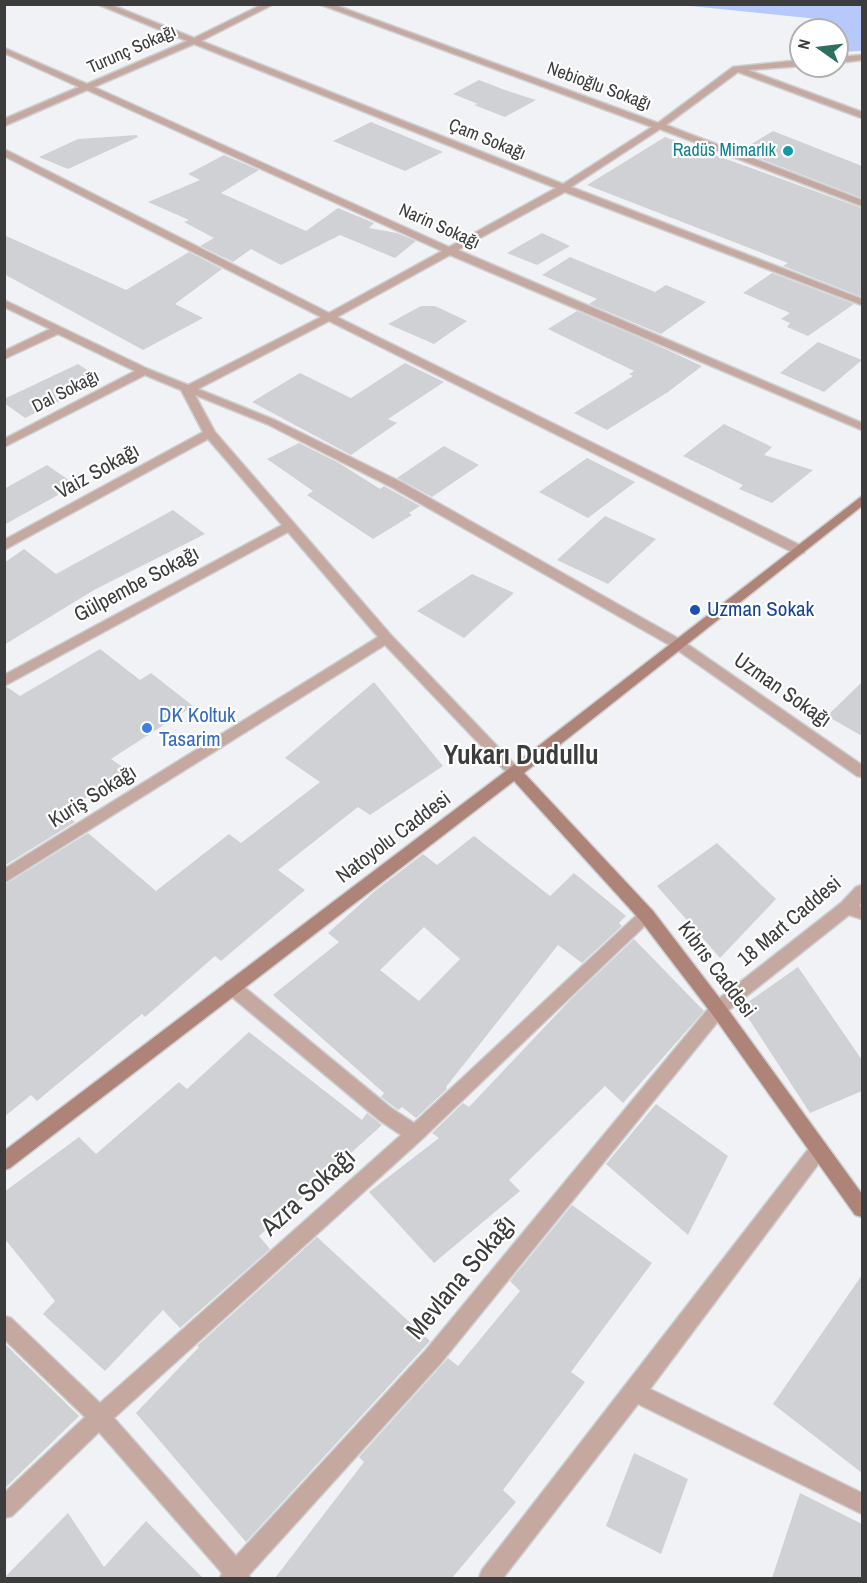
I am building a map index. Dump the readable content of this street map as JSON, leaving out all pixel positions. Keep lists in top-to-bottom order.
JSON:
{
  "streets": {
    "main road": ["Natoyolu Caddesi", "Kıbrıs Caddesi"],
    "street": [
      "Turunç Sokağı",
      "Nebioğlu Sokağı",
      "Çam Sokağı",
      "Narin Sokağı",
      "Dal Sokağı",
      "Vaiz Sokağı",
      "Gülpembe Sokağı",
      "Uzman Sokağı",
      "Kuriş Sokağı",
      "18 Mart Caddesi",
      "Azra Sokağı",
      "Mevlana Sokağı"
    ]
  },
  "crossings": [
    ["Turunç Sokağı", "Çam Sokağı"],
    ["Turunç Sokağı", "Narin Sokağı"],
    ["Dal Sokağı", "Uzman Sokağı"],
    ["Uzman Sokağı", "Natoyolu Caddesi"],
    ["Natoyolu Caddesi", "Kıbrıs Caddesi"],
    ["18 Mart Caddesi", "Kıbrıs Caddesi"],
    ["18 Mart Caddesi", "Mevlana Sokağı"],
    ["Kıbrıs Caddesi", "Azra Sokağı"],
    ["Kıbrıs Caddesi", "Mevlana Sokağı"]
  ],
  "districts": ["Yukarı Dudullu"],
  "places": ["Radüs Mimarlık", "Uzman Sokak", "DK Koltuk Tasarim"],
  "north": "left"
}
